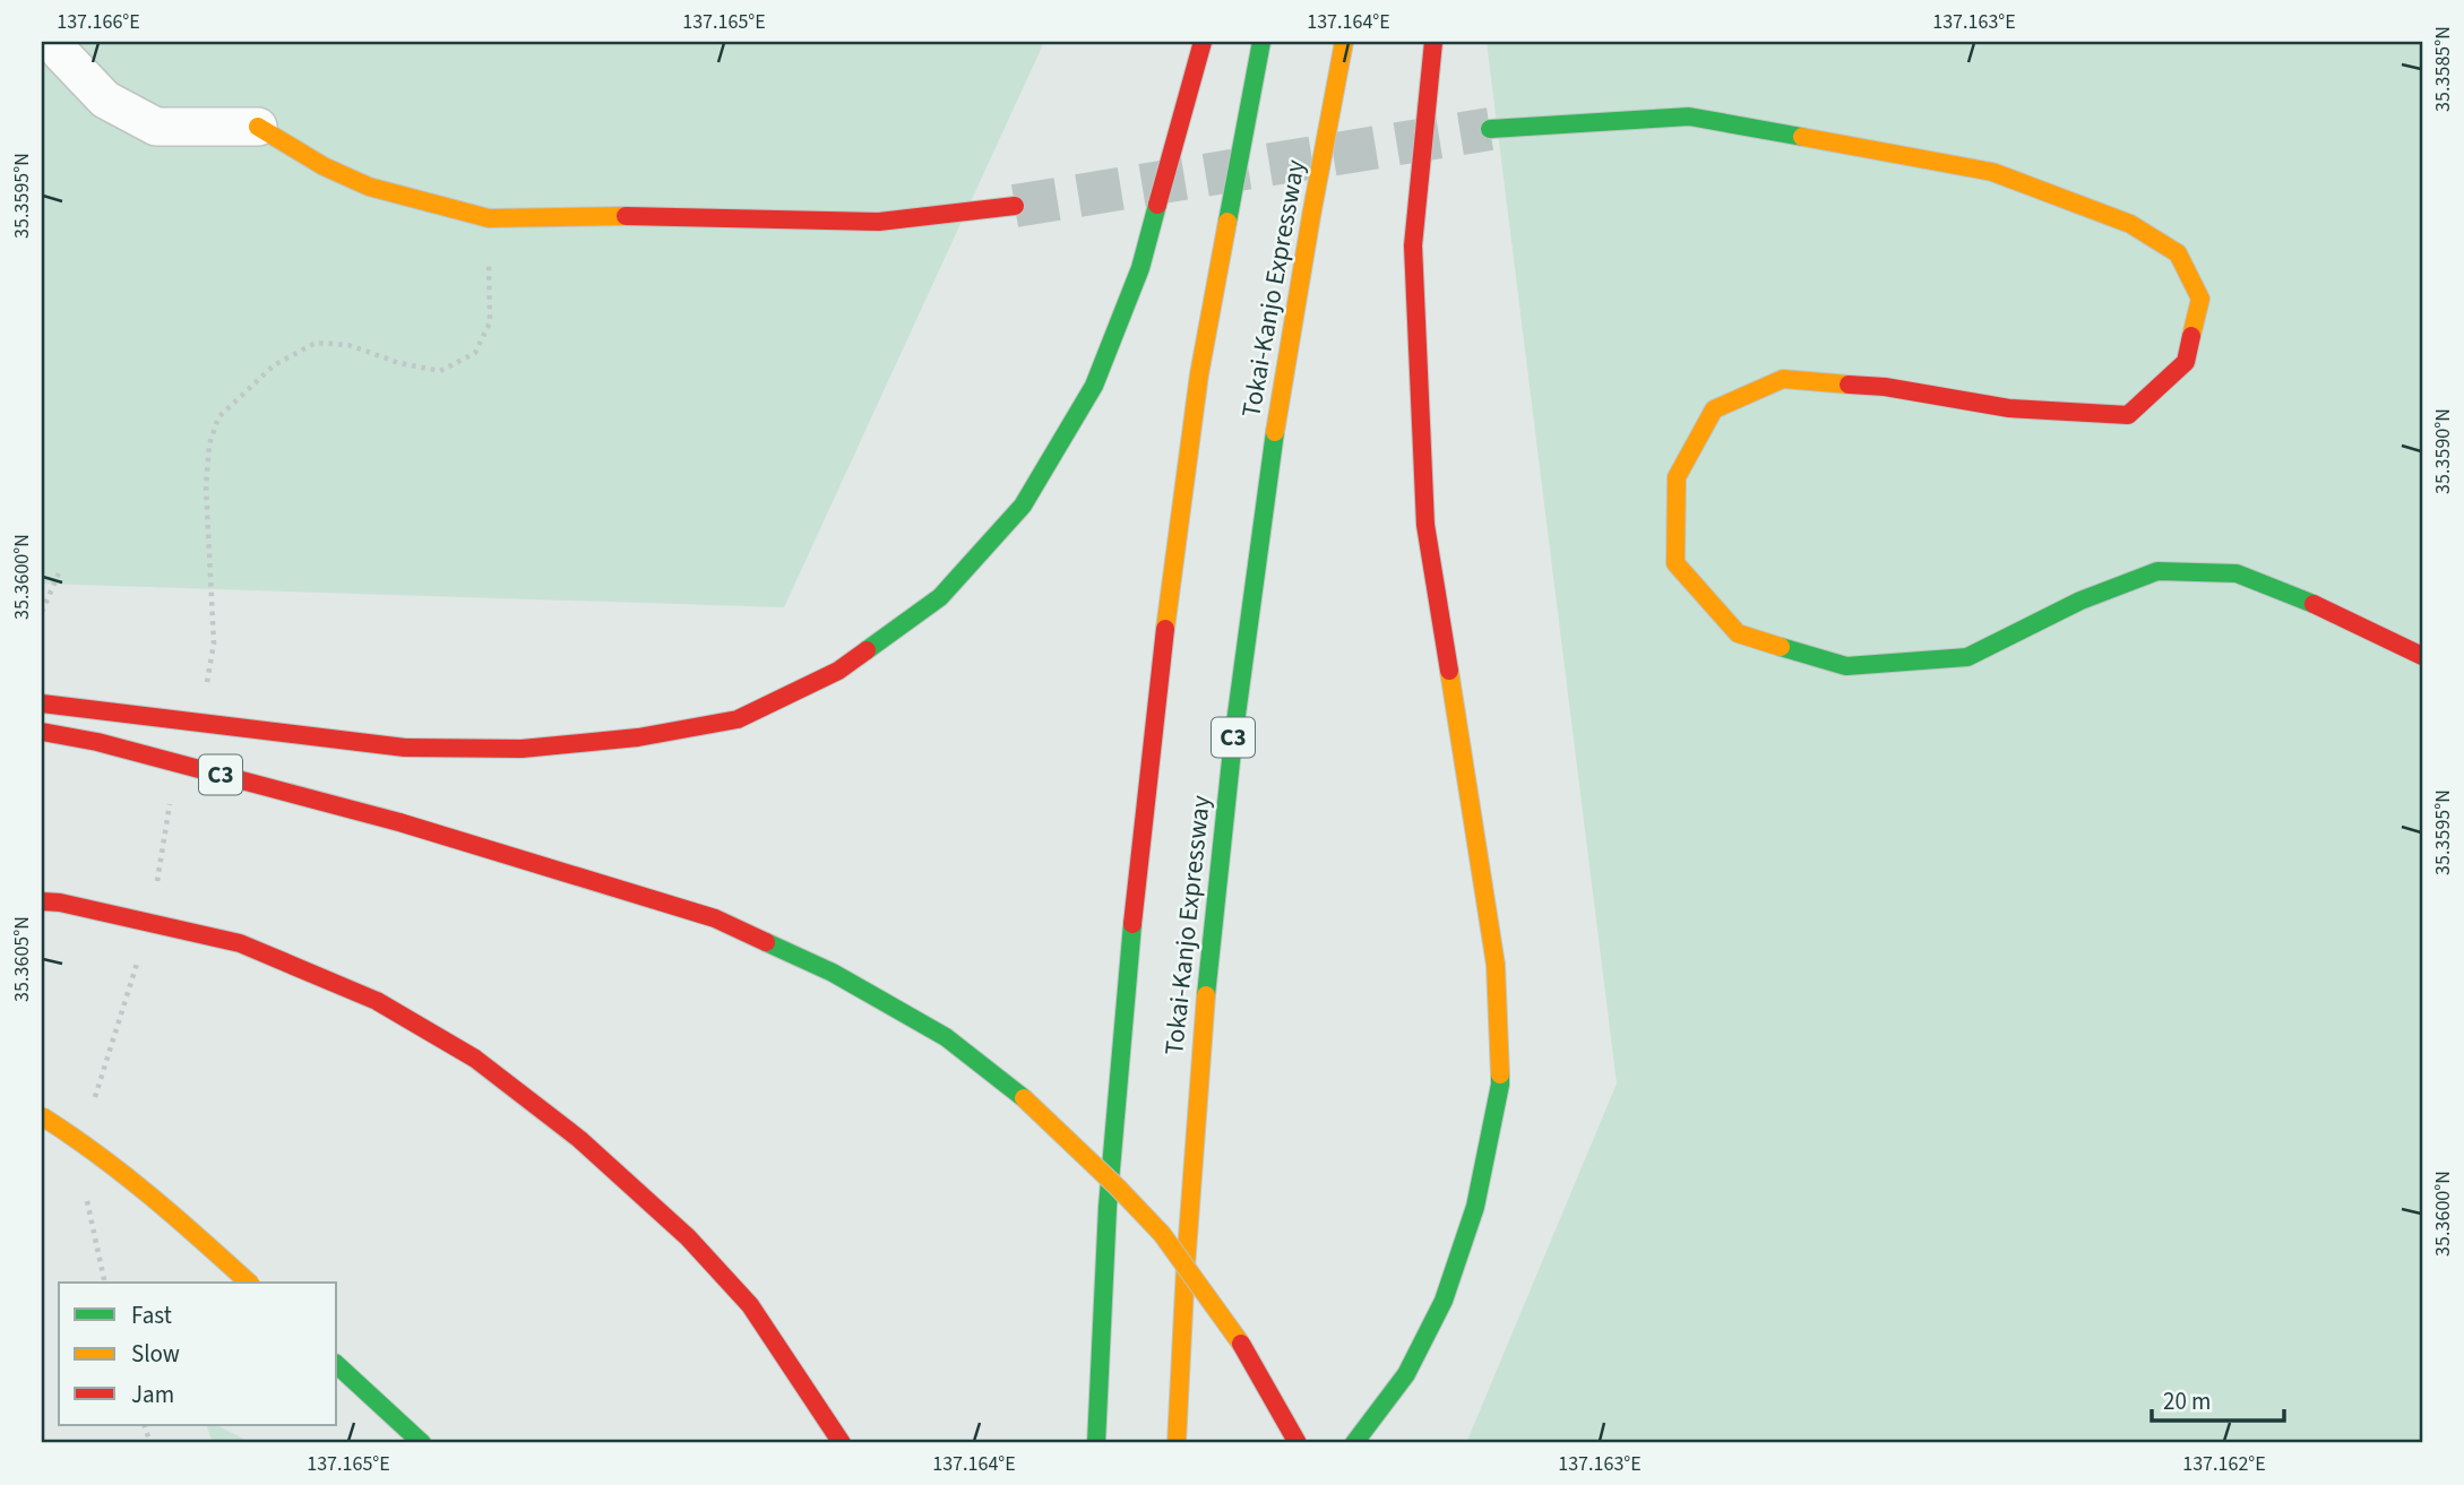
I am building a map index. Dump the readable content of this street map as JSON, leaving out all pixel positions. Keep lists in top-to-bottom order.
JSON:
{
  "streets": {
    "main road": ["Tokai-Kanjo Expressway", "C3"]
  },
  "legend": ["Fast", "Slow", "Jam"],
  "scale_bar": "20 m",
  "coordinates": [
    "137.166°E",
    "137.165°E",
    "137.164°E",
    "137.163°E",
    "35.3585°N",
    "35.3595°N",
    "35.3590°N",
    "35.3600°N",
    "35.3605°N",
    "137.162°E"
  ]
}
